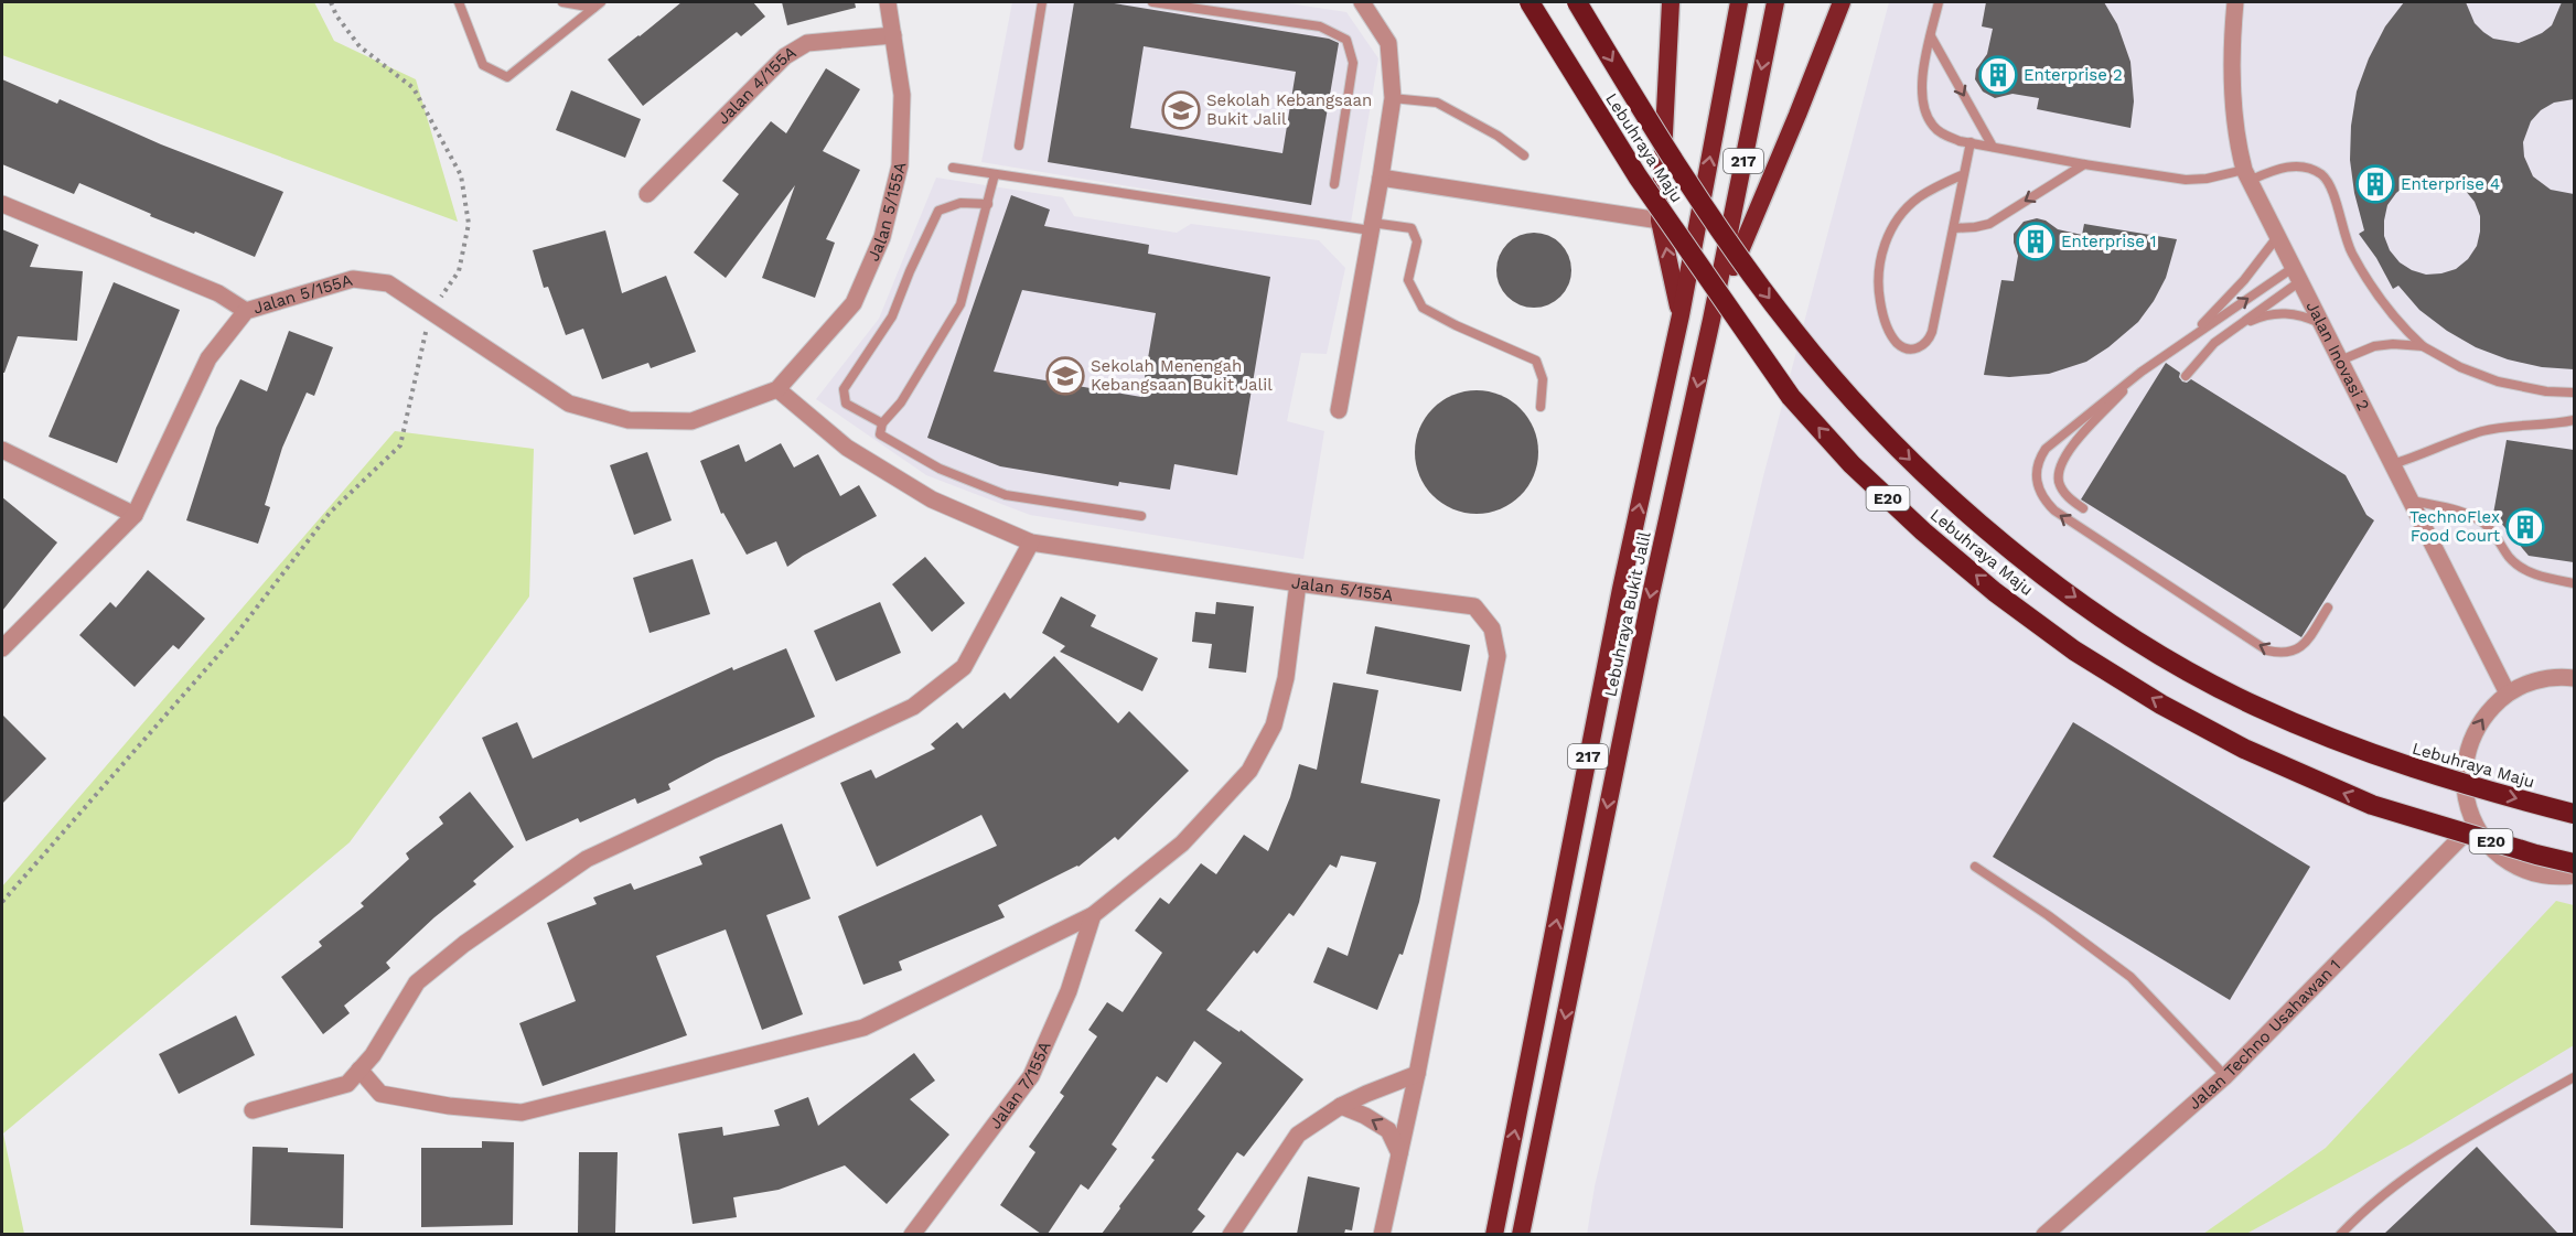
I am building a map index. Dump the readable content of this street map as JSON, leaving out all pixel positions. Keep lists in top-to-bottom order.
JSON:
{
  "streets": {
    "highway": [
      "Lebuhraya Maju",
      "217",
      "E20",
      "Lebuhraya Bukit Jalil"
    ],
    "street": [
      "Jalan 4/155A",
      "Jalan 5/155A",
      "Jalan Inovasi 2",
      "Jalan Techno Usahawan 1",
      "Jalan 7/155A"
    ]
  },
  "crossings": [
    ["Jalan 4/155A", "Jalan 5/155A"]
  ],
  "places": {
    "building": [
      "Enterprise 2",
      "Enterprise 4",
      "Enterprise 1",
      "TechnoFlex Food Court"
    ],
    "school or university": ["Sekolah Kebangsaan Bukit Jalil", "Sekolah Menengah Kebangsaan Bukit Jalil"]
  }
}
